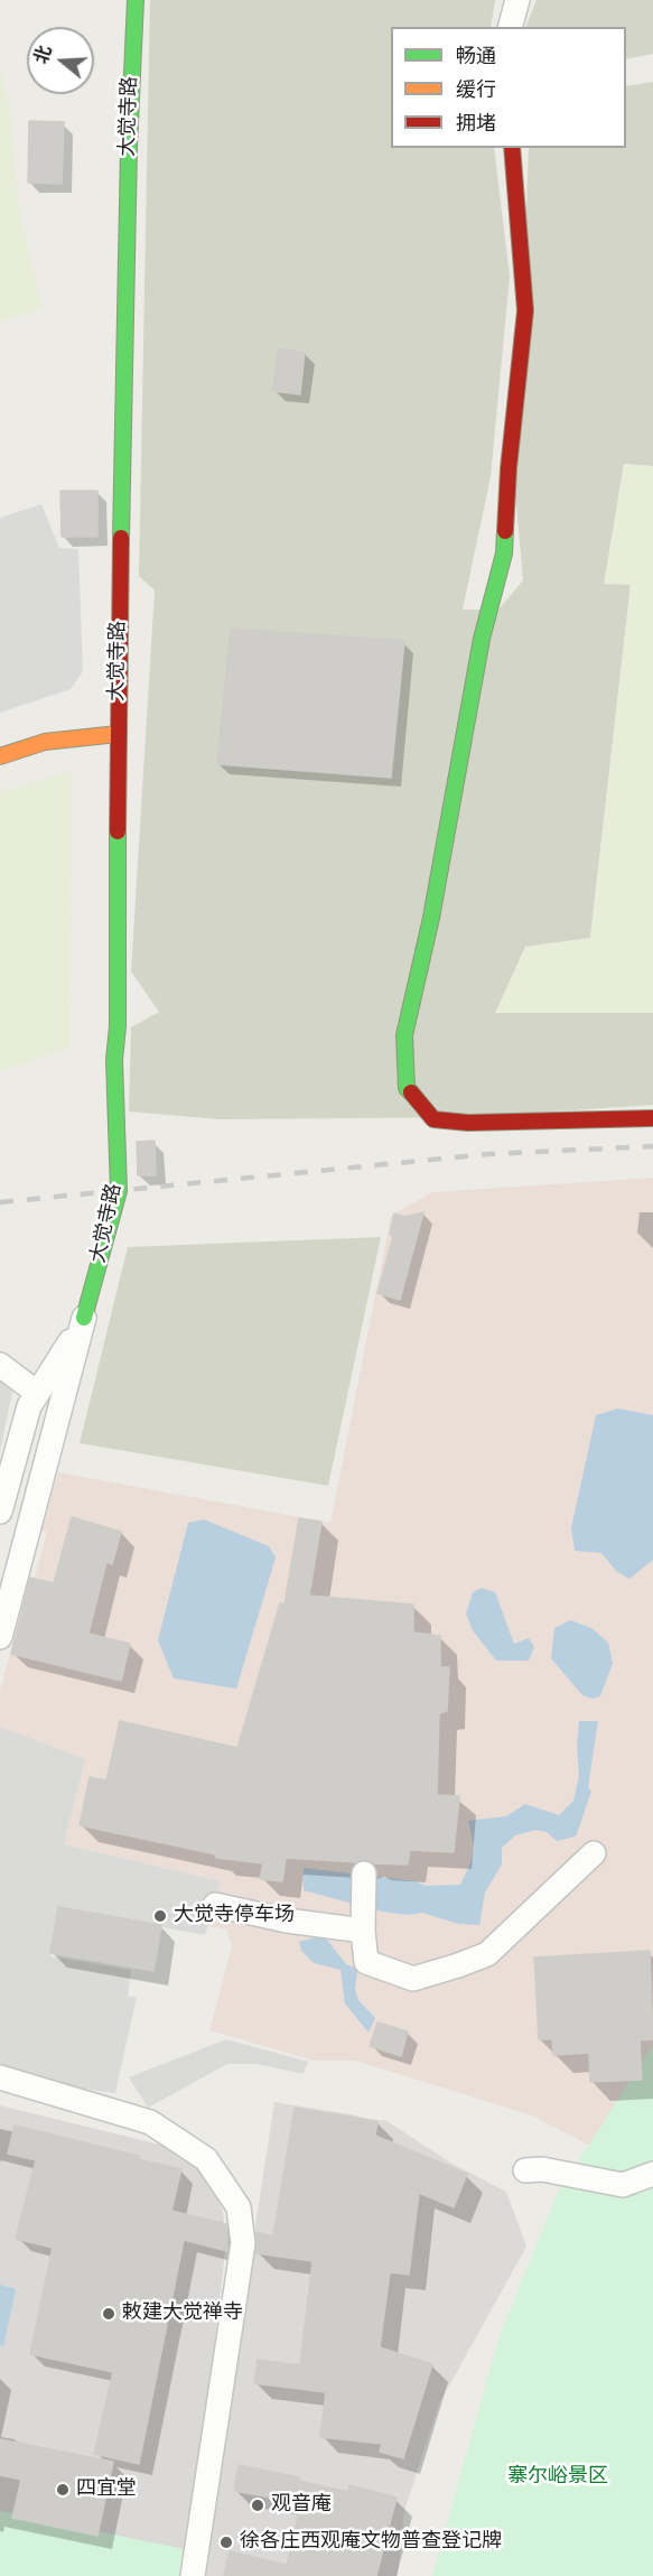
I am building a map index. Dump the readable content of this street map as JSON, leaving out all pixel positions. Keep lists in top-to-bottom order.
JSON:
{
  "streets": {
    "street": ["大觉寺路"]
  },
  "parks": ["寨尔峪景区"],
  "places": [
    "大觉寺停车场",
    "敕建大觉禅寺",
    "四宜堂",
    "观音庵",
    "徐各庄西观庵文物普查登记牌"
  ],
  "legend": ["畅通", "缓行", "拥堵"],
  "north": "left"
}
